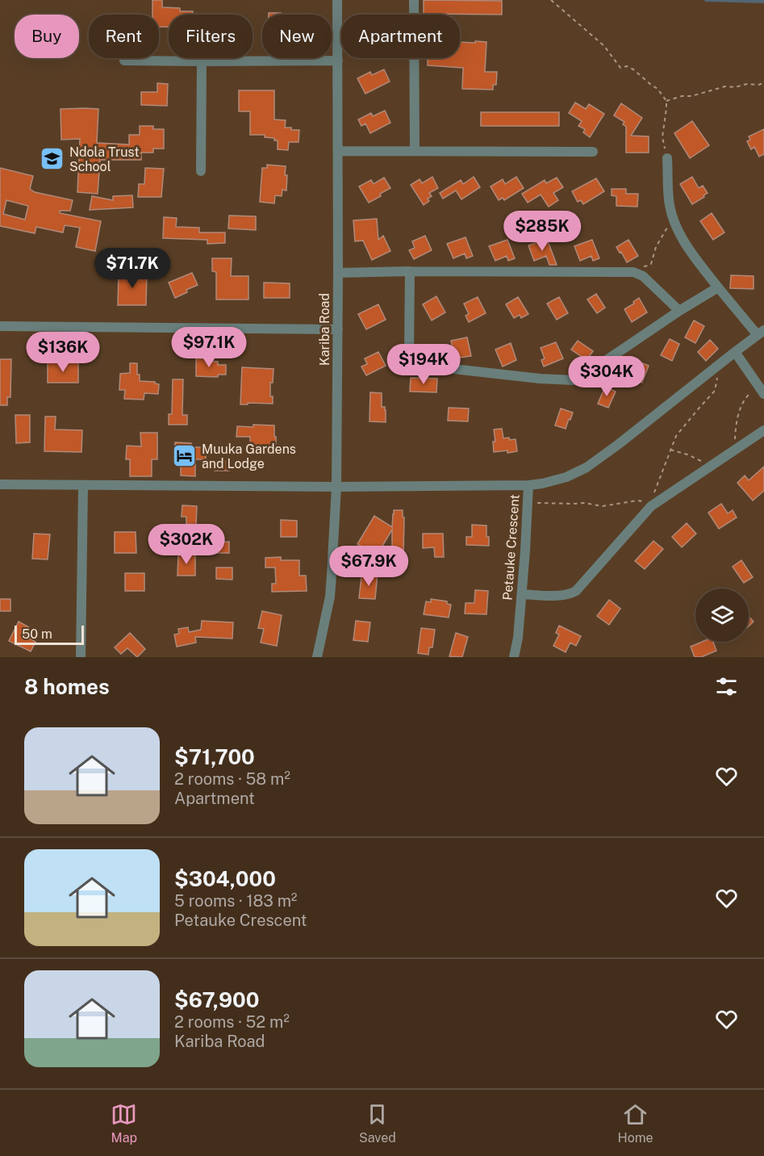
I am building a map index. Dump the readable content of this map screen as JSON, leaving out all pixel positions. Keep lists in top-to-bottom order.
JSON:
{
  "streets": {
    "street": ["Kariba Road", "Petauke Crescent"]
  },
  "places": {
    "school or university": ["Ndola Trust School"],
    "hotel": ["Muuka Gardens and Lodge"]
  },
  "scale_bar": "50 m",
  "page": {
    "chip": [
      "Buy",
      "Rent",
      "Filters",
      "New",
      "Apartment"
    ],
    "price": [
      "$285K",
      "$71.7K",
      "$97.1K",
      "$136K",
      "$194K",
      "$304K",
      "$302K",
      "$67.9K"
    ],
    "scale": "50 m",
    "heading": "8 homes",
    "list": [
      {
        "name": "$71,700",
        "note": "2 rooms · 58 m² · Apartment"
      },
      {
        "name": "$304,000",
        "note": "5 rooms · 183 m² · Petauke Crescent"
      },
      {
        "name": "$67,900",
        "note": "2 rooms · 52 m² · Kariba Road"
      }
    ],
    "tabs": ["Map", "Saved", "Home"]
  }
}
